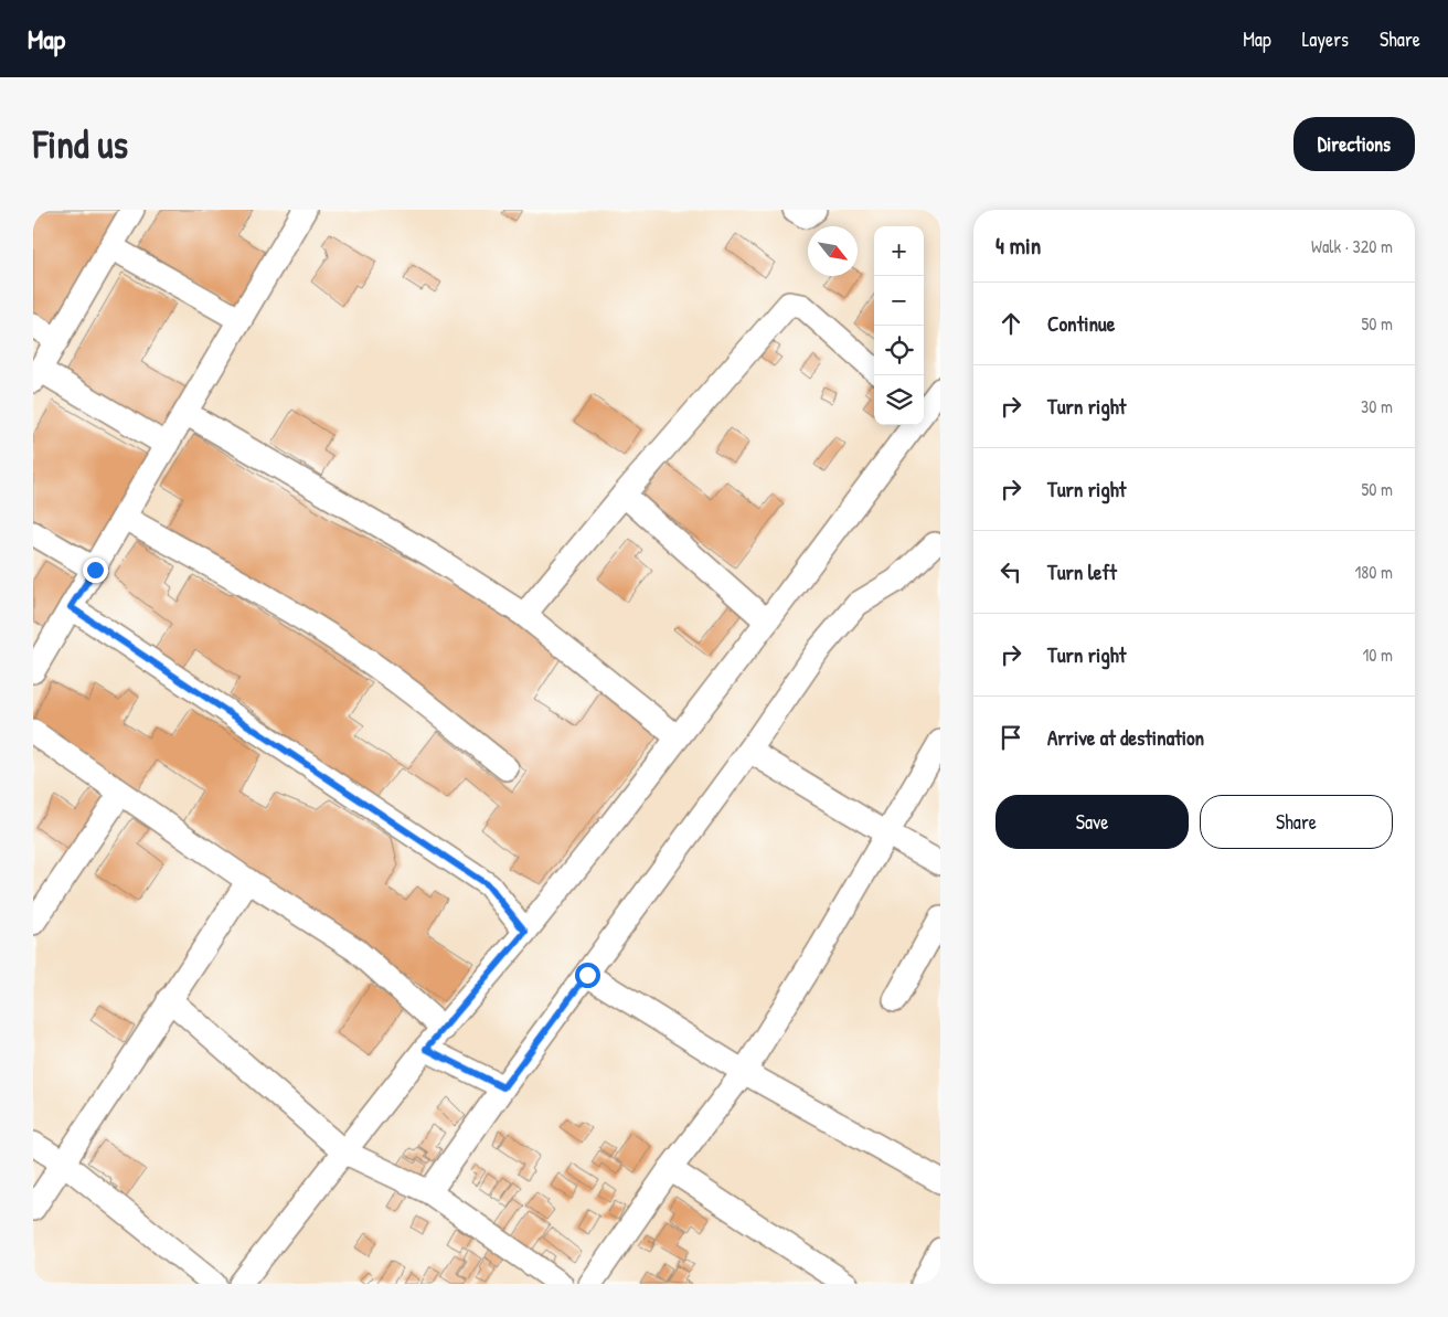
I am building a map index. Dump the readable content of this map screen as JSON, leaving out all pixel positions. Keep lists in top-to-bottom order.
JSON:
{
  "north": "bottom right",
  "page": {
    "header": "Map",
    "nav": ["Map", "Layers", "Share"],
    "buttons": [
      "Directions",
      ["Save", "Share"]
    ],
    "title": "Find us",
    "heading": ["4 min", "Walk · 320 m"],
    "map_buttons": ["+", "−"],
    "list": [
      ["Continue", "50 m"],
      ["Turn right", "30 m"],
      ["Turn right", "50 m"],
      ["Turn left", "180 m"],
      ["Turn right", "10 m"],
      "Arrive at destination"
    ]
  }
}
